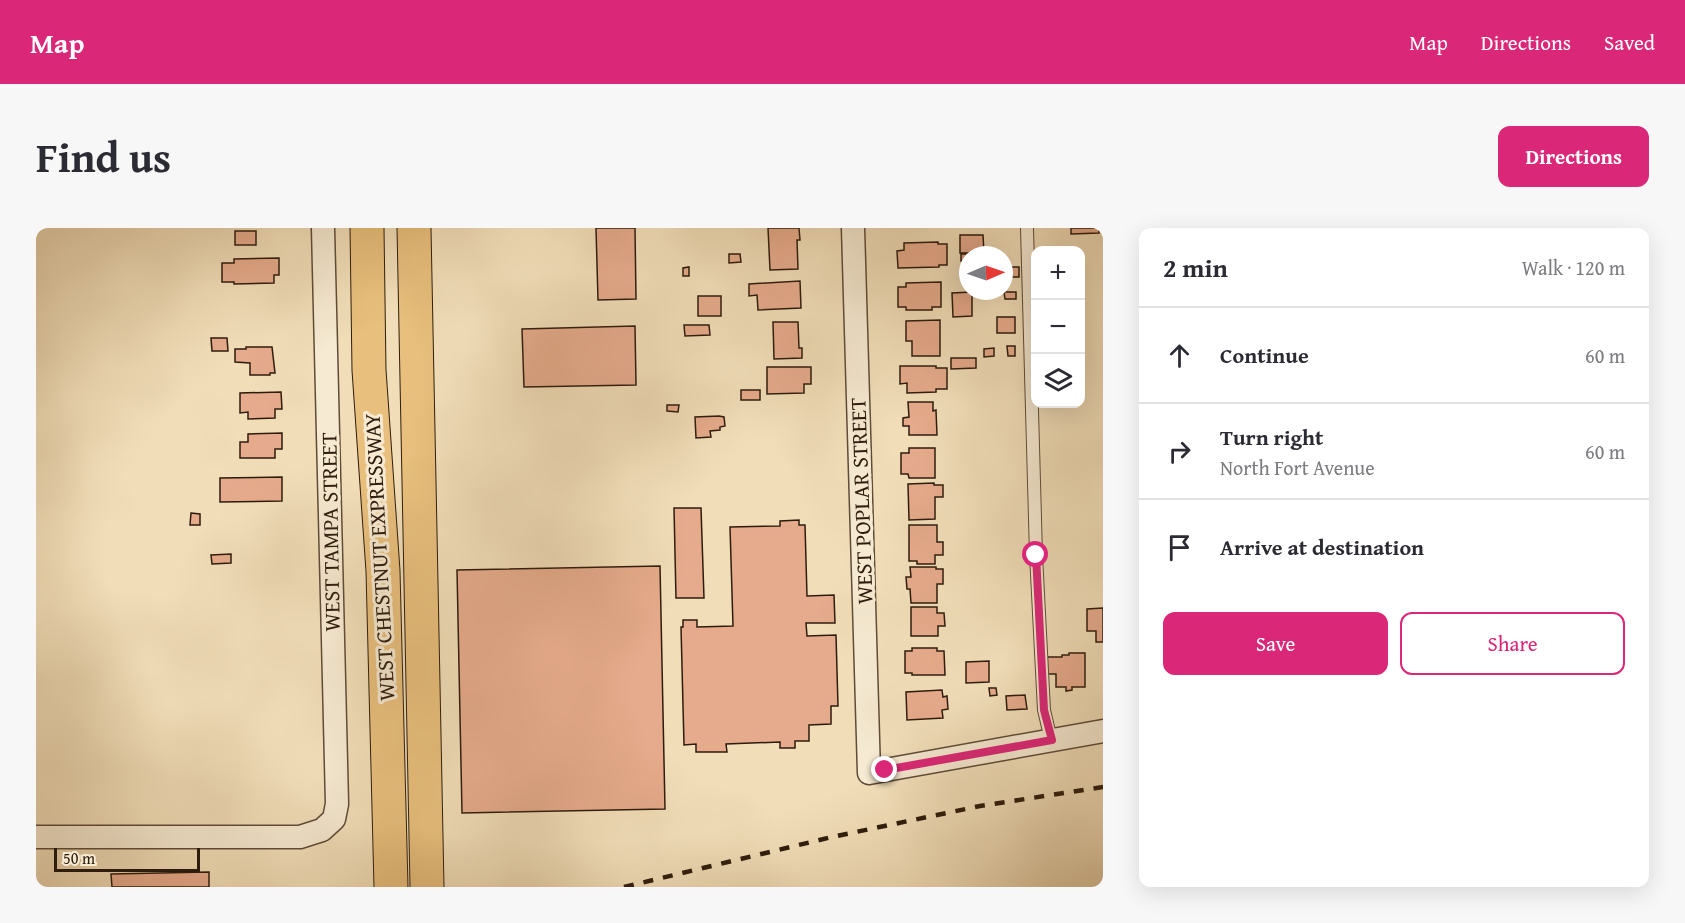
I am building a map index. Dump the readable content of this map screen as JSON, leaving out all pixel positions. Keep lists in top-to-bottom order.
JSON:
{
  "streets": {
    "main road": ["WEST CHESTNUT EXPRESSWAY"],
    "street": ["WEST POPLAR STREET", "WEST TAMPA STREET"]
  },
  "scale_bar": "50 m",
  "north": "right",
  "page": {
    "header": "Map",
    "nav": ["Map", "Directions", "Saved"],
    "title": "Find us",
    "buttons": [
      "Directions",
      ["Save", "Share"]
    ],
    "heading": ["2 min", "Walk · 120 m"],
    "map_buttons": ["+", "−"],
    "list": [
      ["Continue", "60 m"],
      ["Turn right", "North Fort Avenue", "60 m"],
      "Arrive at destination"
    ],
    "scale": "50 m"
  }
}
